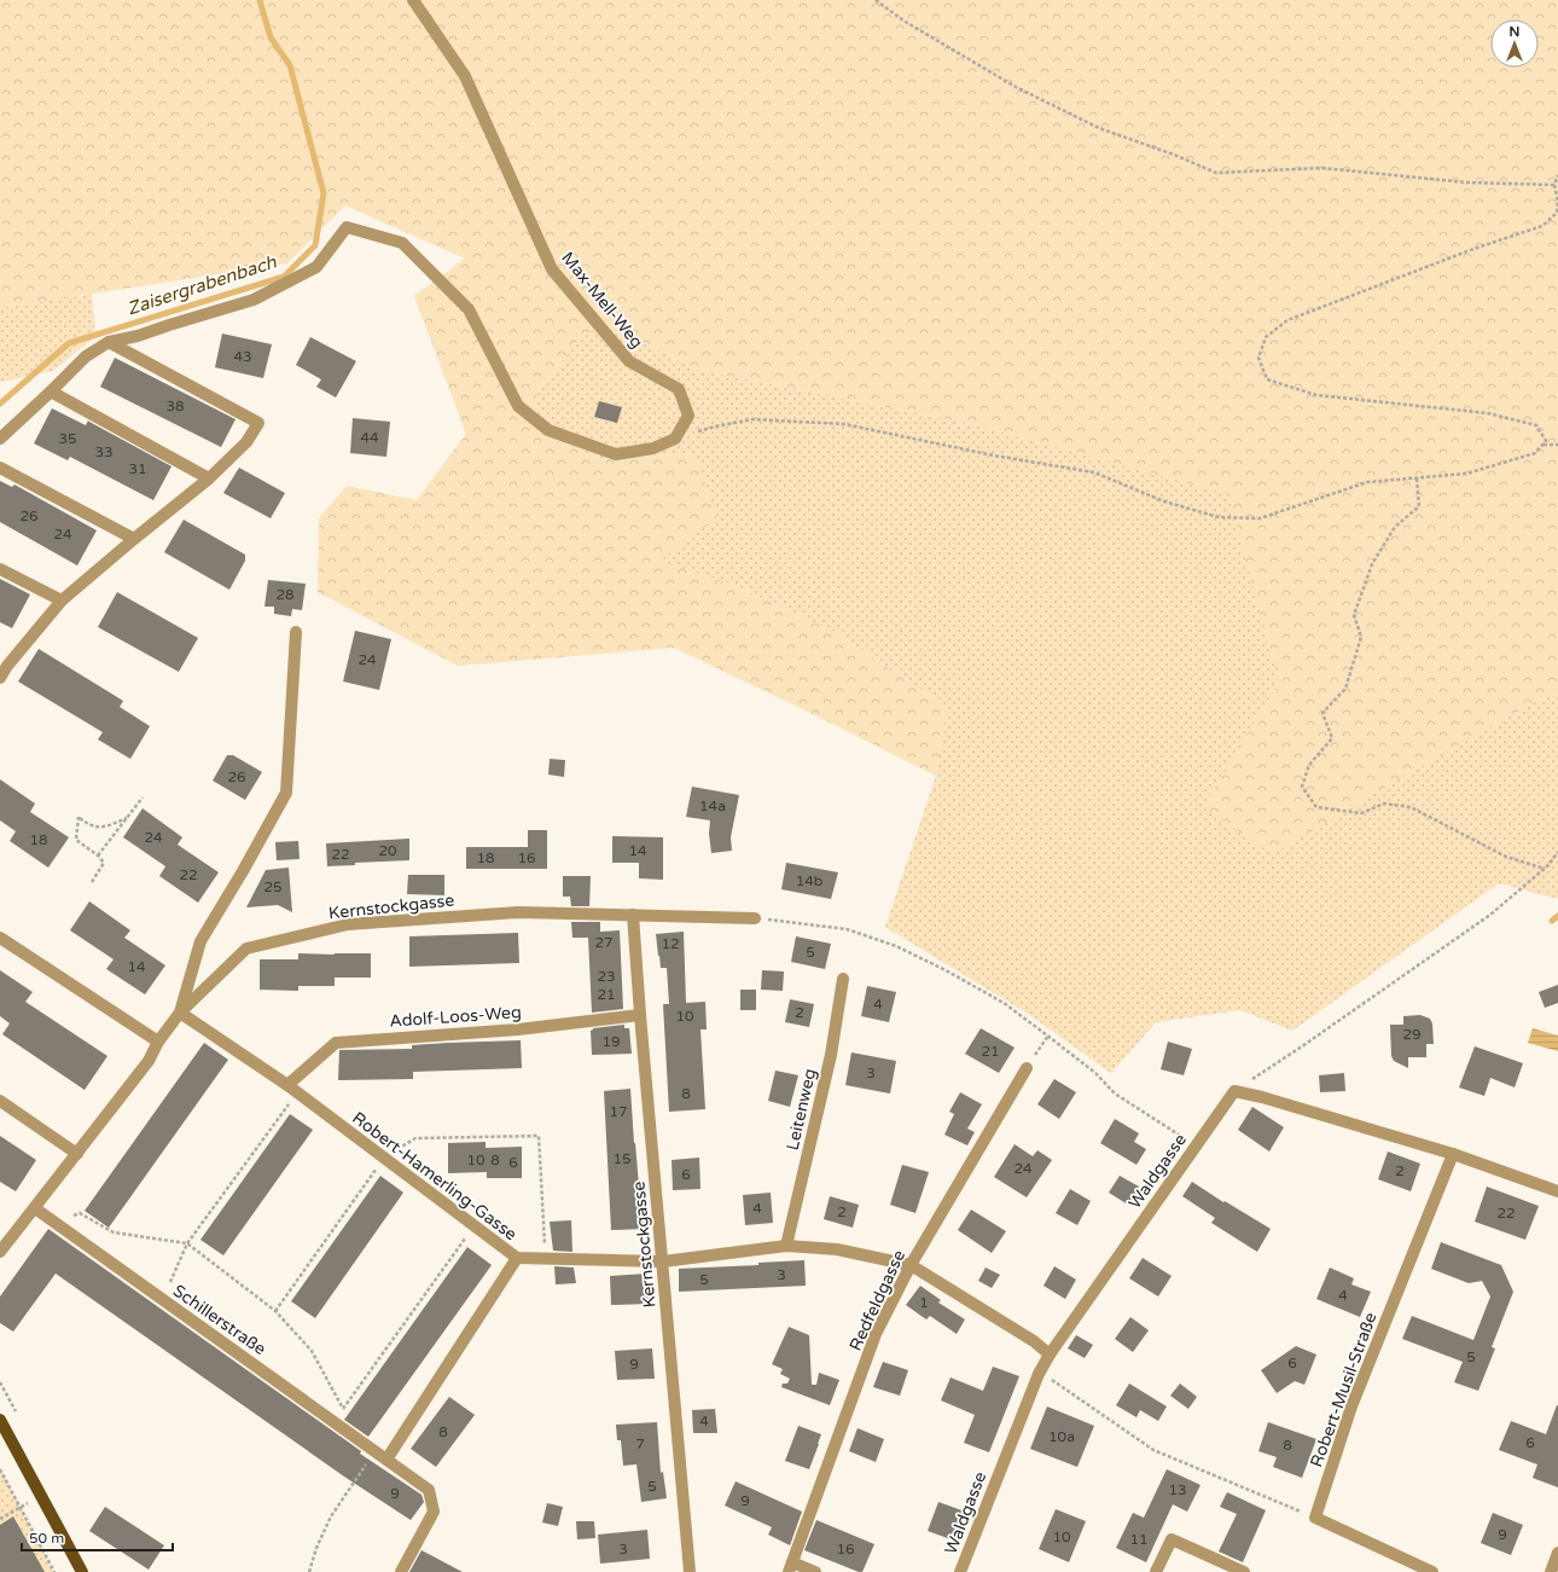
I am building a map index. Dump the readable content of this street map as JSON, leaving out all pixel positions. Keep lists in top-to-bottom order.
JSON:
{
  "streets": {
    "street": [
      "Max-Mell-Weg",
      "Kernstockgasse",
      "Adolf-Loos-Weg",
      "Leitenweg",
      "Waldgasse",
      "Robert-Hamerling-Gasse",
      "Redfeldgasse",
      "Schillerstraße",
      "Robert-Musil-Straße"
    ]
  },
  "crossings": [
    ["Kernstockgasse", "Adolf-Loos-Weg"],
    ["Kernstockgasse", "Robert-Hamerling-Gasse"],
    ["Kernstockgasse", "Schillerstraße"],
    ["Adolf-Loos-Weg", "Robert-Hamerling-Gasse"],
    ["Leitenweg", "Robert-Hamerling-Gasse"],
    ["Waldgasse", "Robert-Hamerling-Gasse"],
    ["Robert-Hamerling-Gasse", "Redfeldgasse"]
  ],
  "water": ["Zaisergrabenbach"],
  "house_numbers": [
    "43",
    "38",
    "44",
    "35",
    "33",
    "31",
    "26",
    "24",
    "28",
    "24",
    "26",
    "14a",
    "24",
    "18",
    "20",
    "14",
    "22",
    "18",
    "16",
    "22",
    "14b",
    "25",
    "27",
    "12",
    "5",
    "14",
    "23",
    "21",
    "4",
    "2",
    "10",
    "29",
    "19",
    "21",
    "3",
    "8",
    "17",
    "15",
    "10",
    "8",
    "6",
    "24",
    "2",
    "6",
    "4",
    "2",
    "22",
    "3",
    "5",
    "4",
    "1",
    "5",
    "6",
    "9",
    "4",
    "8",
    "10a",
    "6",
    "7",
    "8",
    "5",
    "13",
    "9",
    "9",
    "9",
    "10",
    "11",
    "3",
    "16"
  ],
  "scale_bar": "50 m",
  "north": "top"
}
